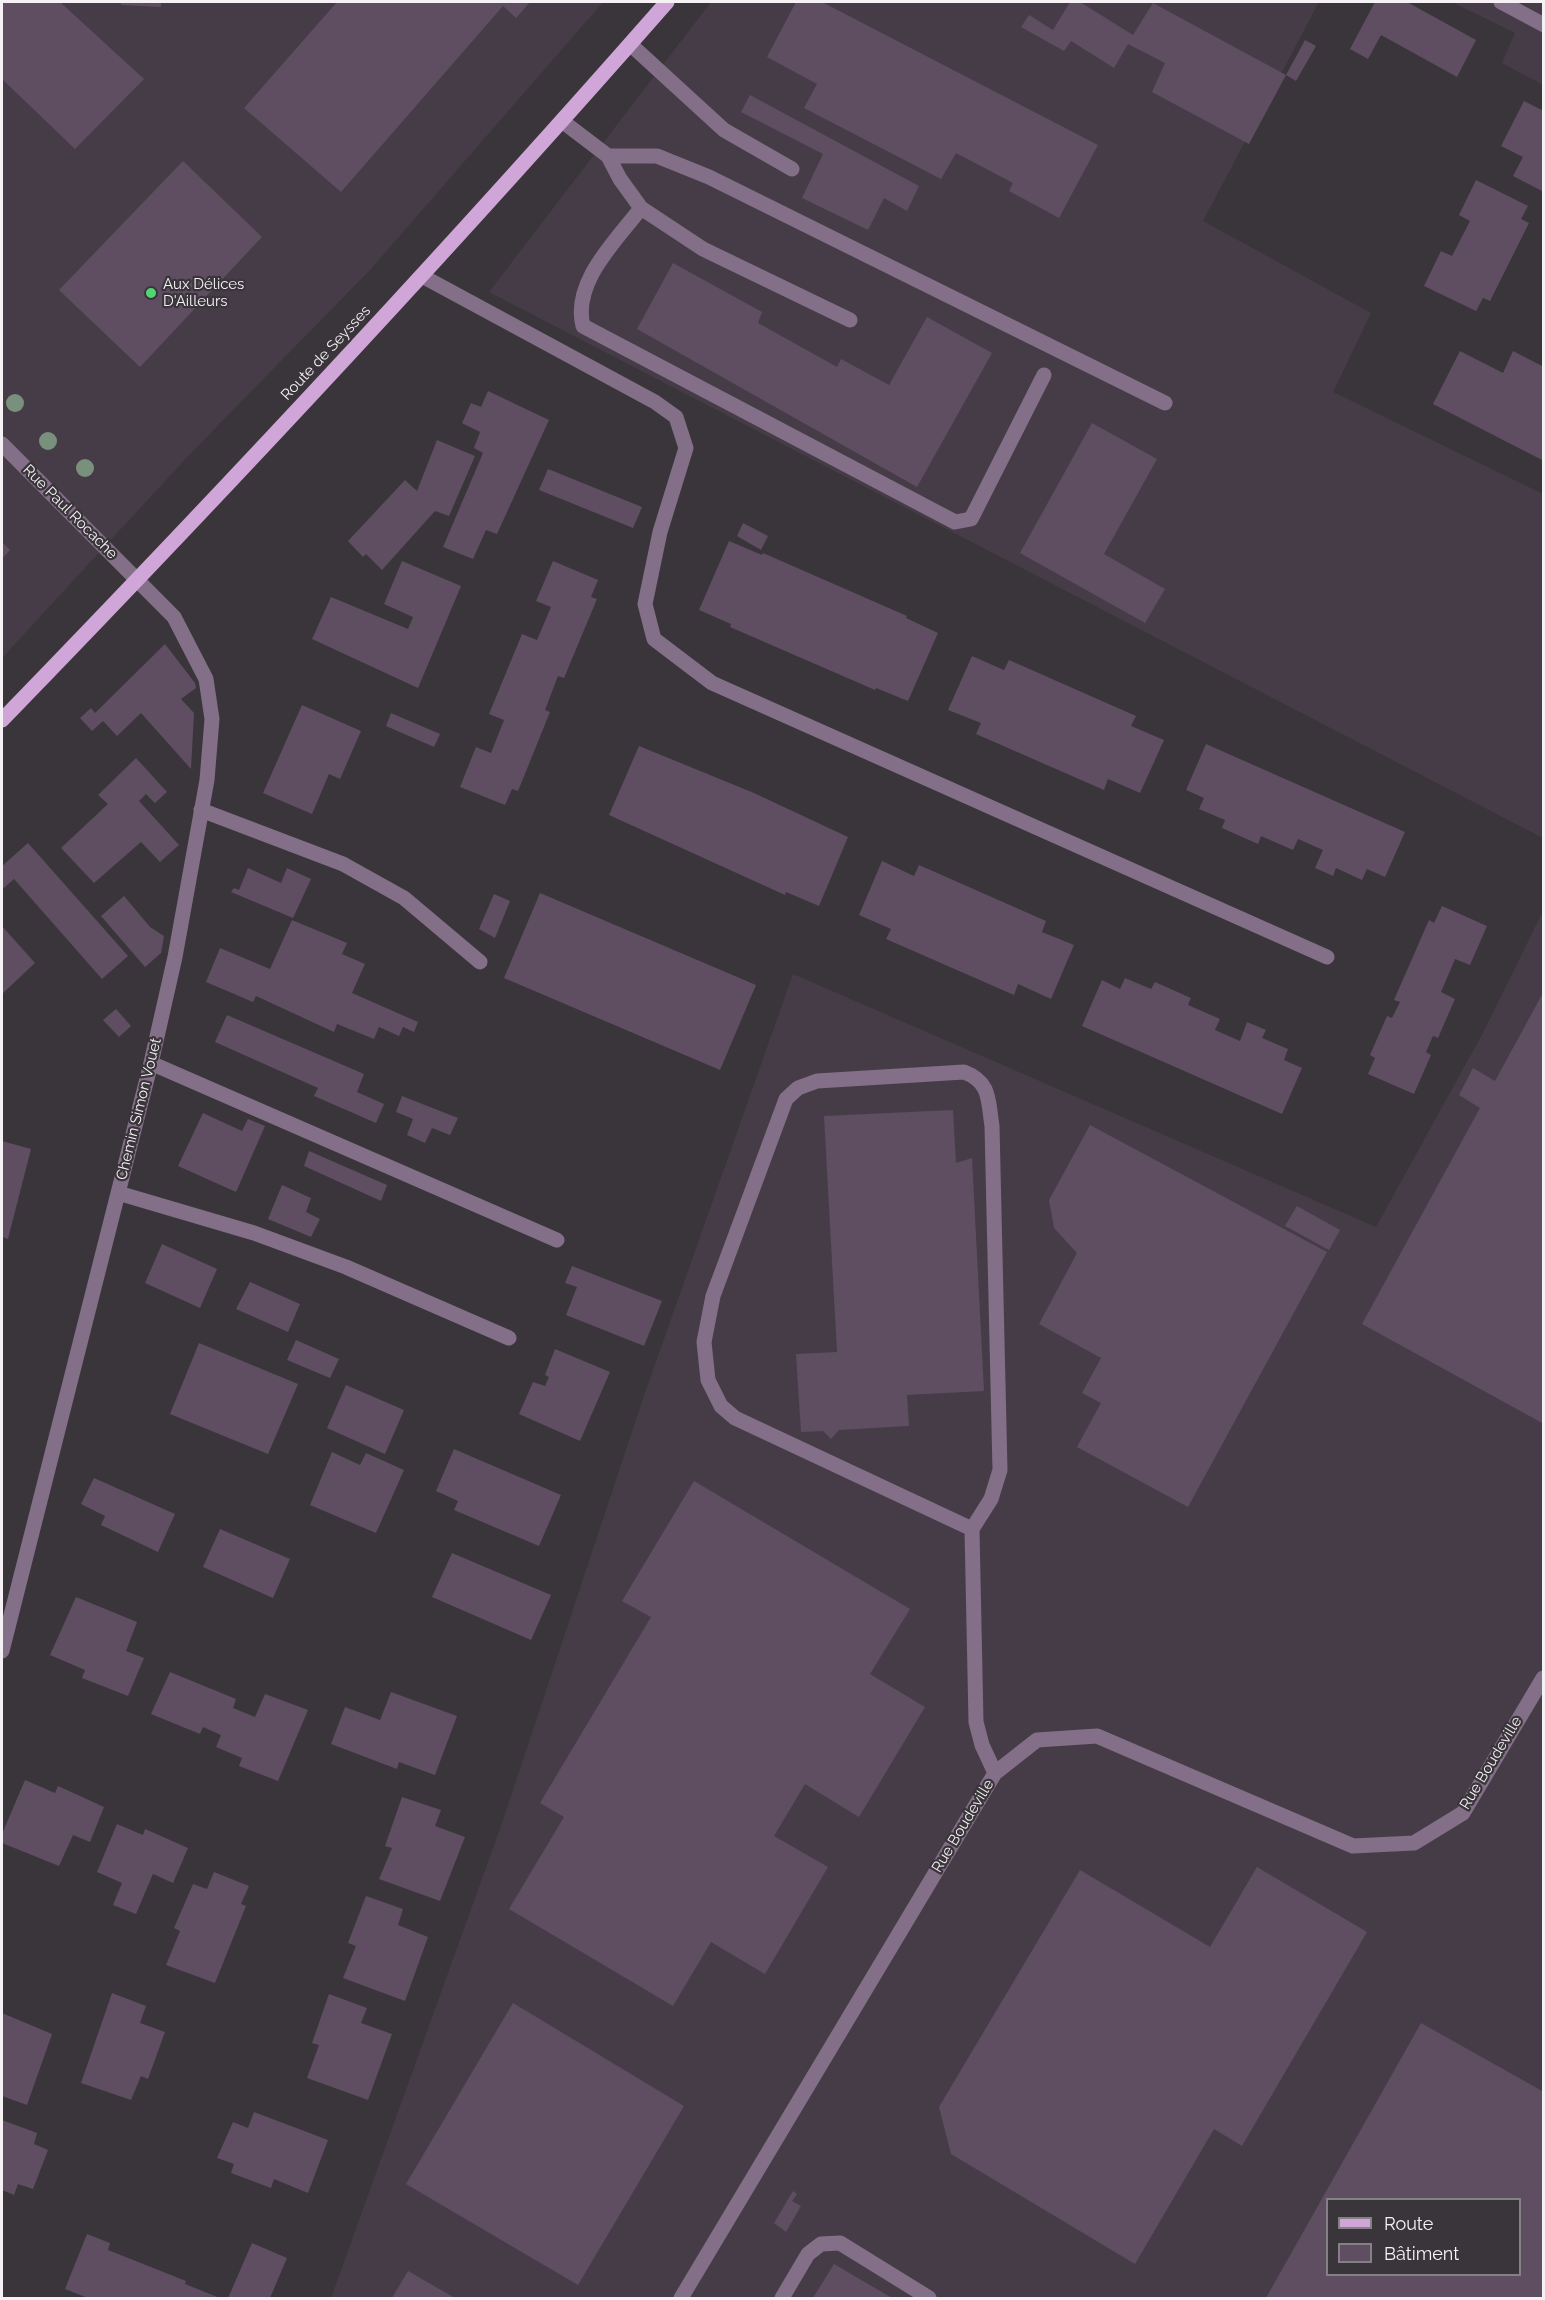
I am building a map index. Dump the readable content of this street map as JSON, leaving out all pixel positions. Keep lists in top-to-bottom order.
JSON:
{
  "streets": {
    "main road": ["Route de Seysses"],
    "street": ["Rue Paul Rocache", "Chemin Simon Vouet", "Rue Boudeville"]
  },
  "crossings": [
    ["Route de Seysses", "Rue Paul Rocache"],
    ["Route de Seysses", "Chemin Simon Vouet"],
    ["Rue Paul Rocache", "Chemin Simon Vouet"]
  ],
  "places": ["Aux Délices D'Ailleurs"],
  "legend": ["Route", "Bâtiment"]
}
